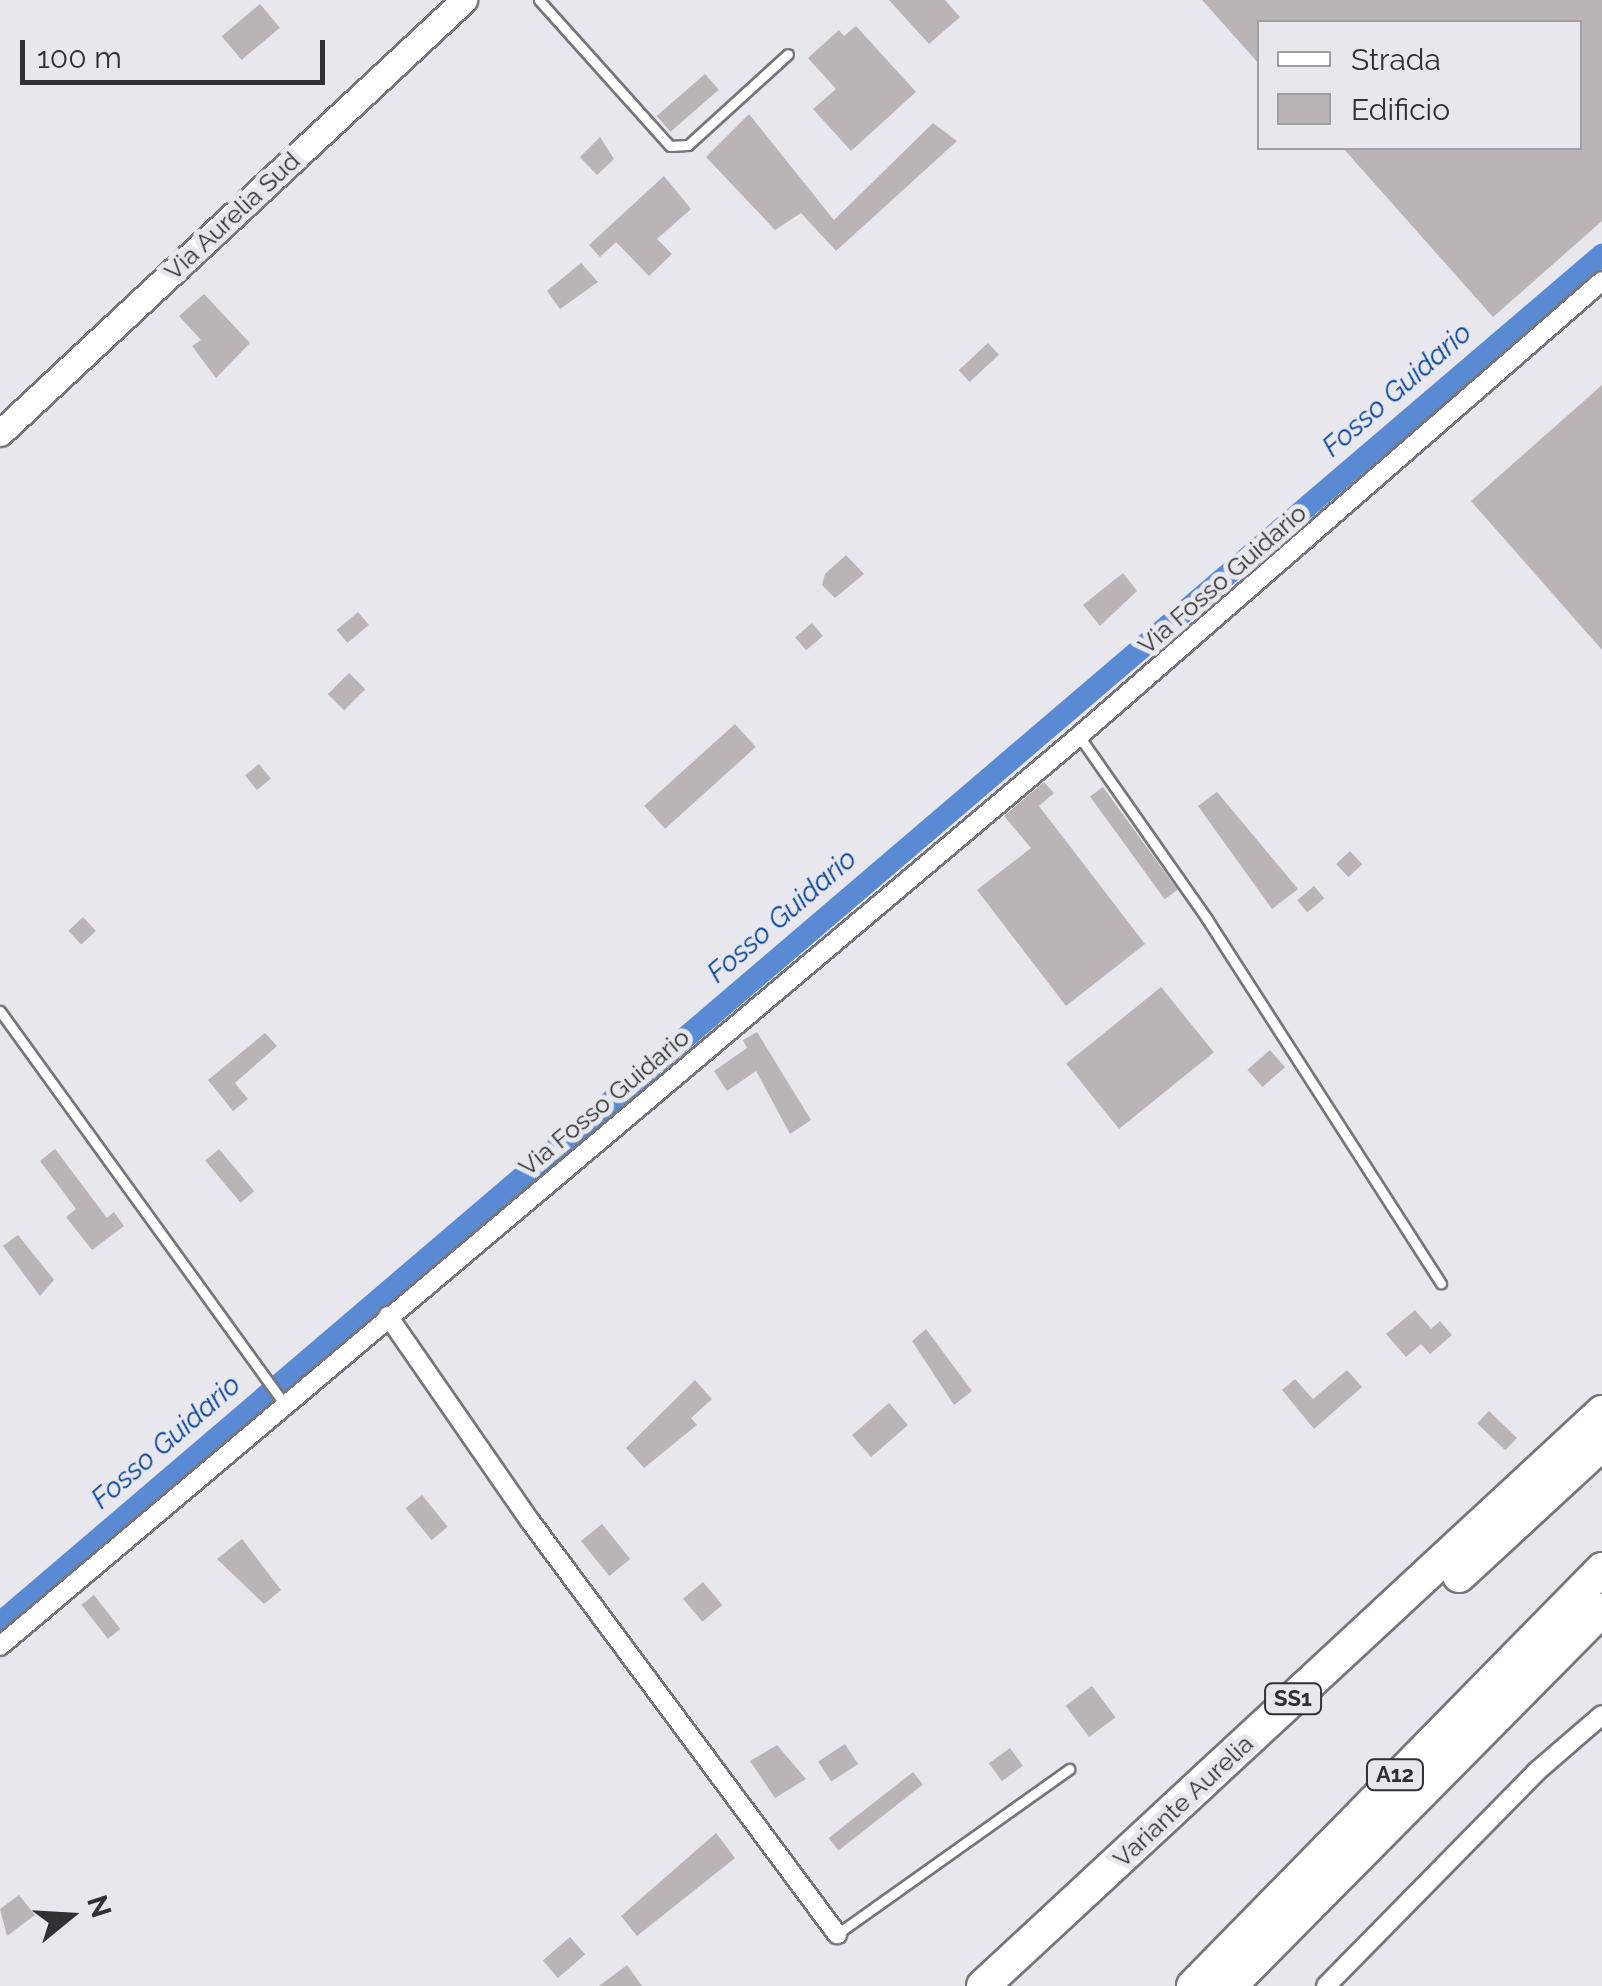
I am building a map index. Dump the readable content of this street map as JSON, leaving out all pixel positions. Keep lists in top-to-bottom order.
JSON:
{
  "streets": {
    "highway": ["SS1", "A12", "Variante Aurelia"],
    "main road": ["Via Aurelia Sud"],
    "street": ["Via Fosso Guidario"]
  },
  "water": ["Fosso Guidario"],
  "legend": ["Strada", "Edificio"],
  "scale_bar": "100 m",
  "north": "right"
}
